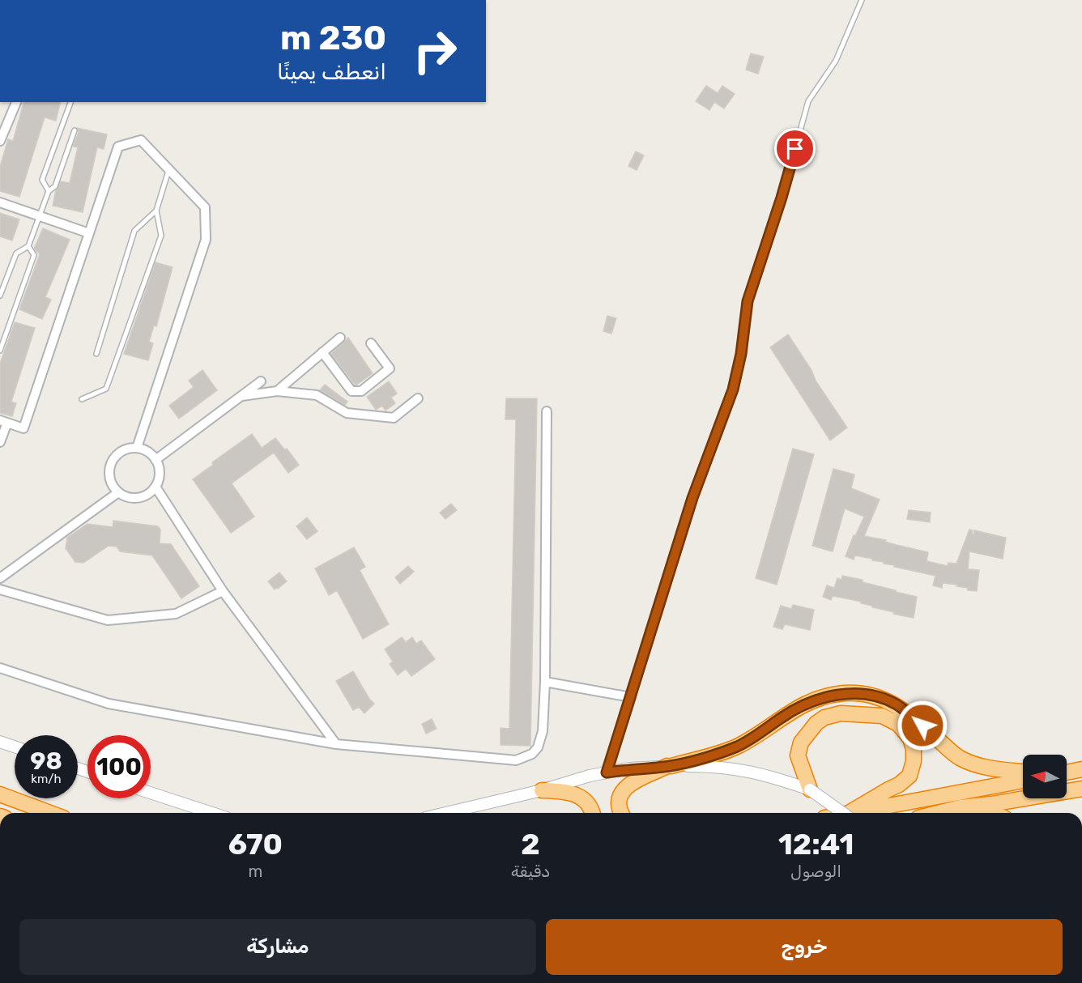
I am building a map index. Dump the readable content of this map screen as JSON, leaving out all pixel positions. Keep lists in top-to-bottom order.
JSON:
{
  "north": "left",
  "page": {
    "turn": ["230 m", "انعطف يمينًا"],
    "speed": "98 km/h",
    "limit": "100",
    "eta": [
      "12:41",
      "الوصول",
      "2",
      "دقيقة",
      "670",
      "m"
    ],
    "buttons": ["خروج", "مشاركة"]
  }
}
